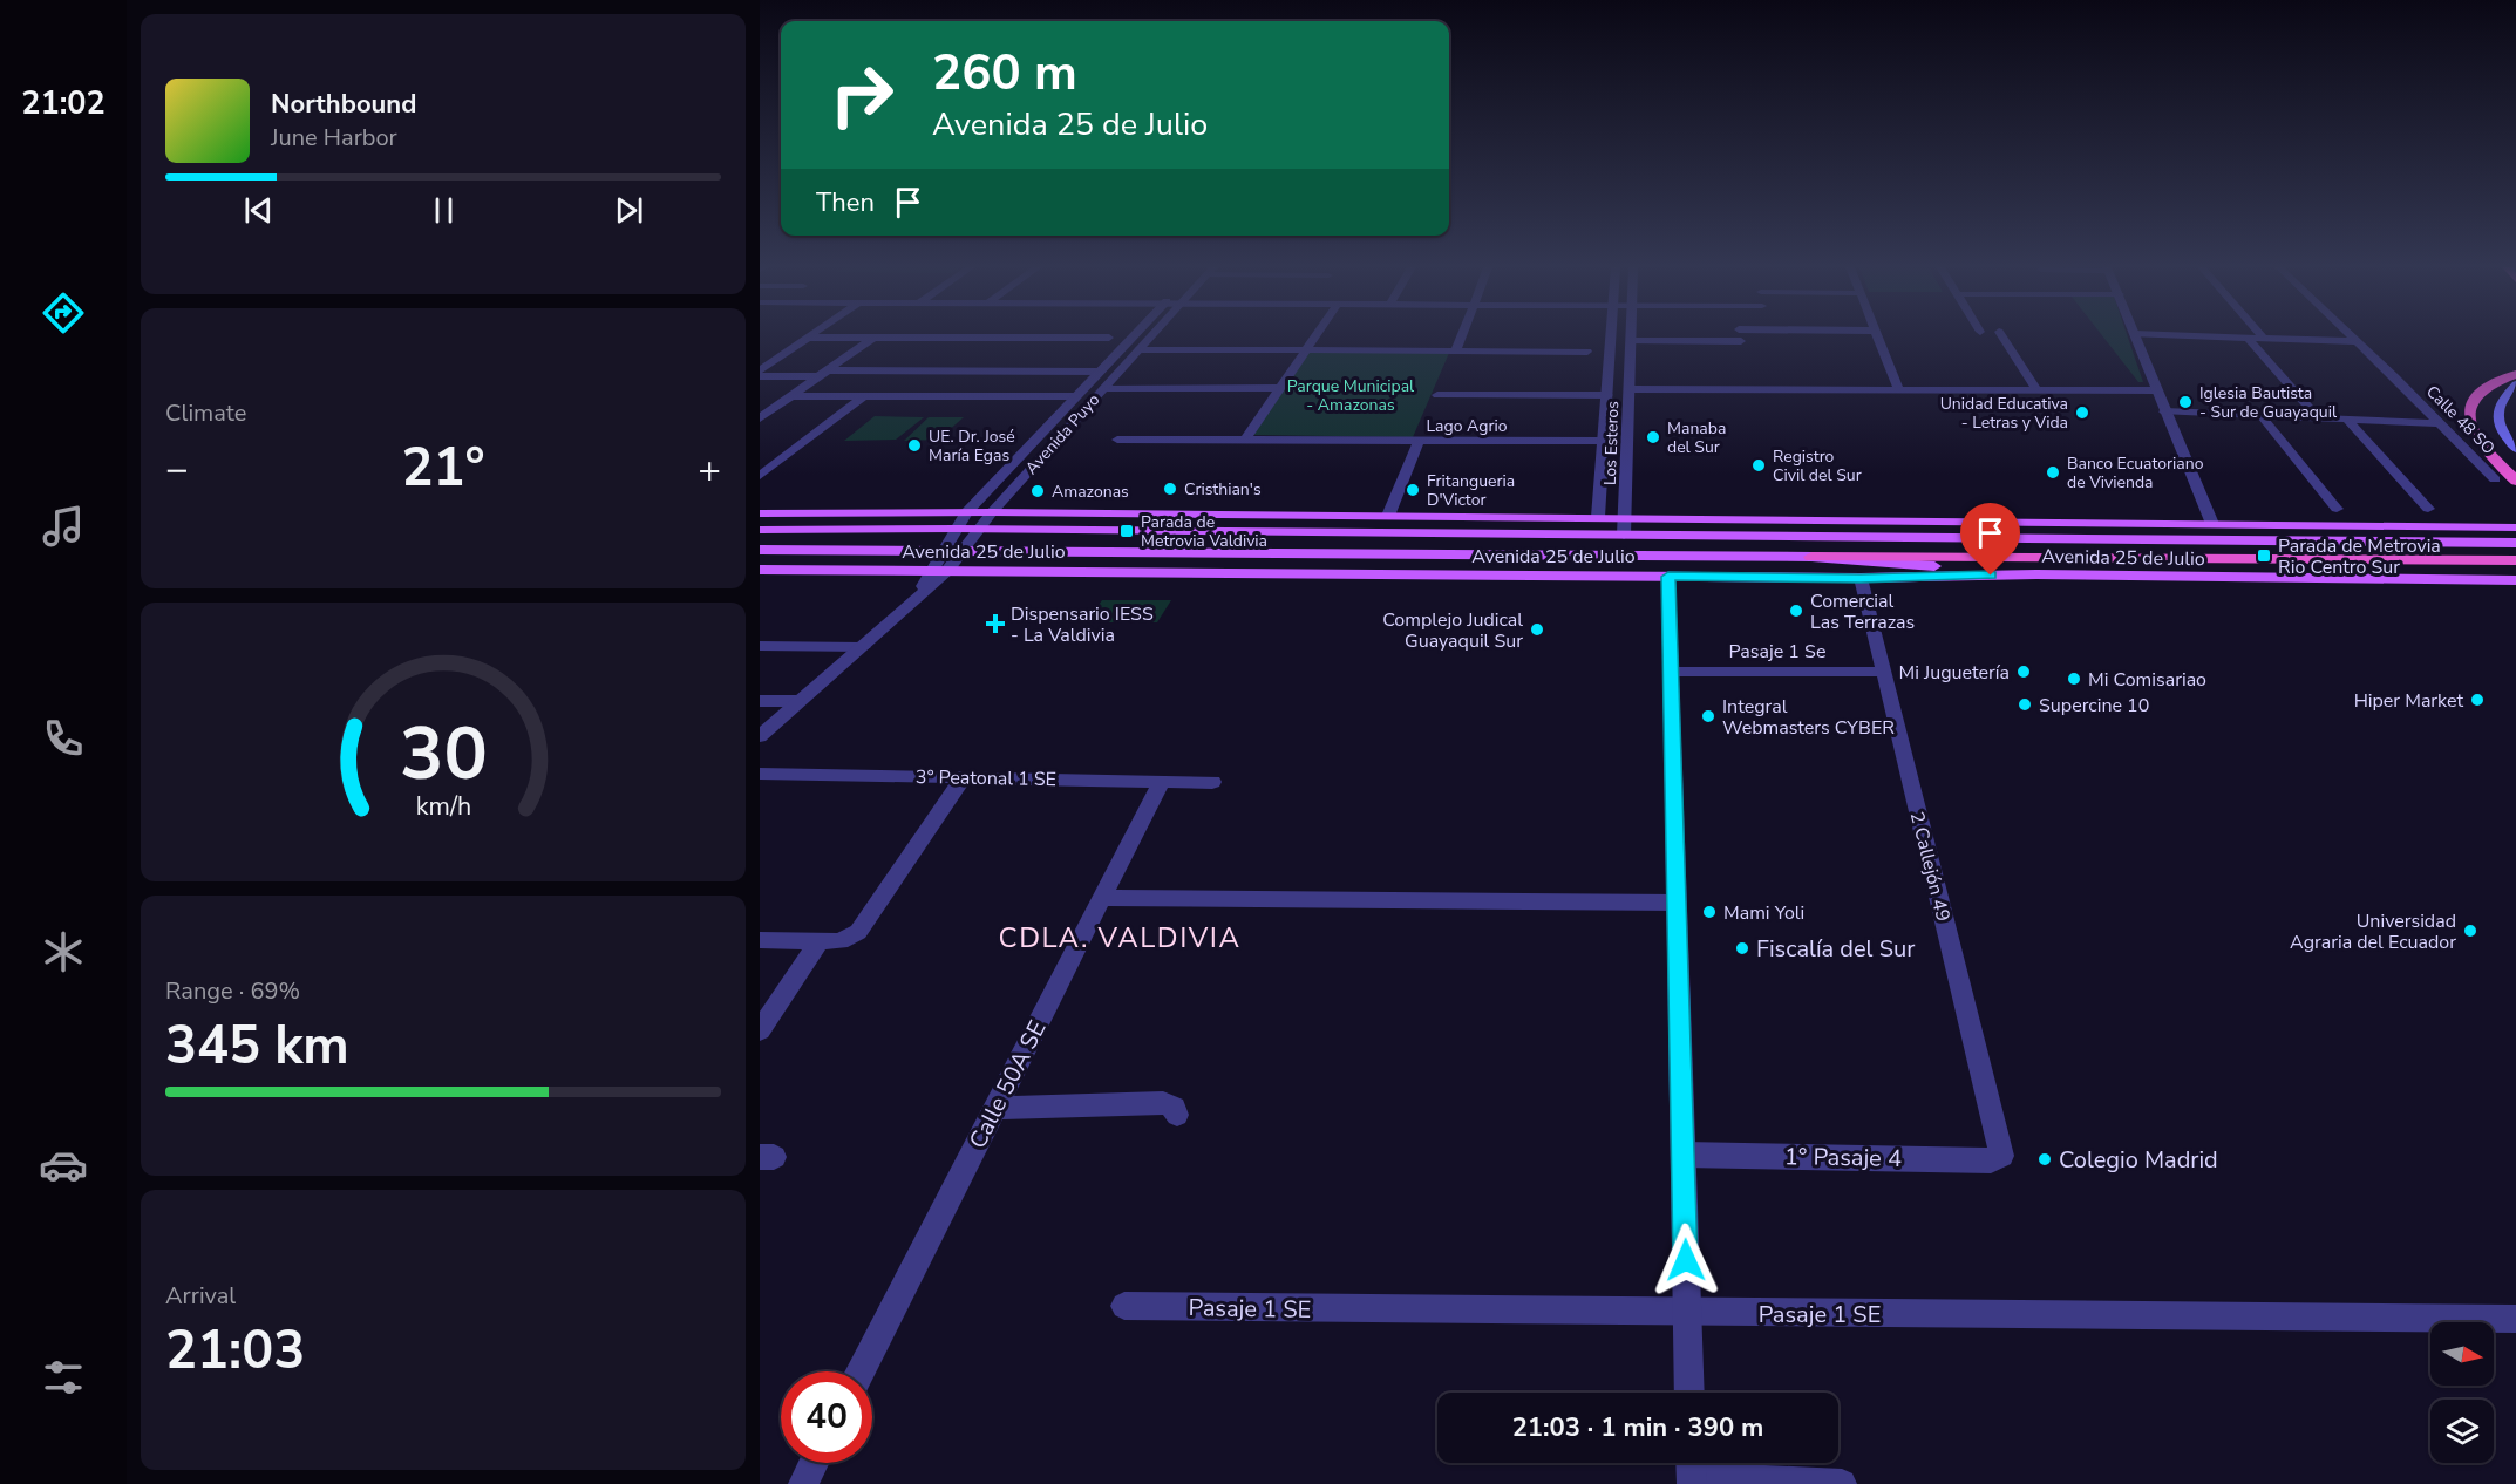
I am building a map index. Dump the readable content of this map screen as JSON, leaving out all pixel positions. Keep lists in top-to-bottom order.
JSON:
{
  "streets": {
    "main road": ["Avenida 25 de Julio"],
    "street": [
      "Calle 48 SO",
      "Lago Agrio",
      "Avenida Puyo",
      "Los Esteros",
      "Pasaje 1 Se",
      "3° Peatonal 1 SE",
      "2 Callejón 49",
      "Calle 50A SE",
      "1° Pasaje 4",
      "Pasaje 1 SE"
    ]
  },
  "crossings": [
    ["Lago Agrio", "Los Esteros"],
    ["Avenida Puyo", "Avenida 25 de Julio"],
    ["Los Esteros", "Avenida 25 de Julio"],
    ["Avenida 25 de Julio", "2 Callejón 49"],
    ["Pasaje 1 Se", "2 Callejón 49"],
    ["3° Peatonal 1 SE", "Calle 50A SE"],
    ["2 Callejón 49", "1° Pasaje 4"]
  ],
  "districts": ["CDLA. VALDIVIA"],
  "parks": ["Parque Municipal - Amazonas"],
  "places": {
    "other": [
      "Iglesia Bautista - Sur de Guayaquil",
      "Unidad Educativa - Letras y Vida",
      "Manaba del Sur",
      "UE. Dr. José María Egas",
      "Registro Civil del Sur",
      "Banco Ecuatoriano de Vivienda",
      "Cristhian's",
      "Fritangueria D'Victor",
      "Amazonas",
      "Comercial Las Terrazas",
      "Complejo Judical Guayaquil Sur",
      "Mi Juguetería",
      "Mi Comisariao",
      "Hiper Market",
      "Supercine 10",
      "Integral Webmasters CYBER",
      "Mami Yoli",
      "Universidad Agraria del Ecuador",
      "Fiscalía del Sur",
      "Colegio Madrid"
    ],
    "transit": ["Parada de Metrovia Valdivia", "Parada de Metrovia Rio Centro Sur"],
    "health": ["Dispensario IESS - La Valdivia"]
  },
  "north": "right",
  "page": {
    "tabs": "21:02",
    "turn": ["260 m", "Avenida 25 de Julio"],
    "song": ["Northbound", "June Harbor"],
    "then": "Then",
    "tile": [
      "Climate",
      ["Range · 69%", "345 km"],
      ["Arrival", "21:03"]
    ],
    "heat": ["−", "21°", "+"],
    "limit": "40",
    "trip": "21:03 · 1 min · 390 m",
    "gauge": ["30", "km/h"]
  }
}
